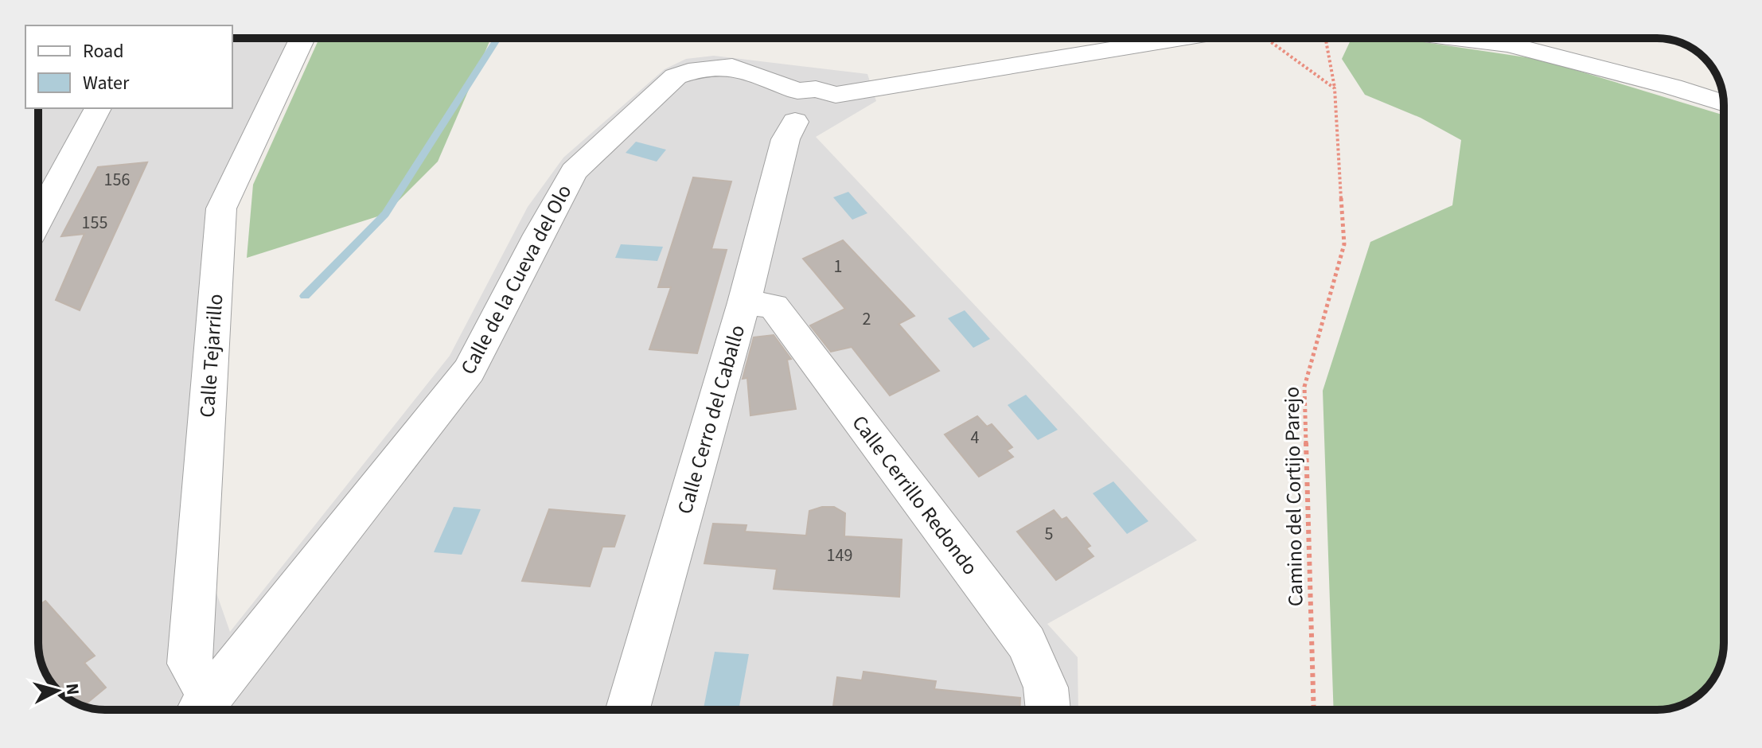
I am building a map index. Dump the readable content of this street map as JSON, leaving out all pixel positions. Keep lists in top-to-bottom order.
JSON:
{
  "streets": {
    "street": [
      "Calle de la Cueva del Olo",
      "Calle Tejarrillo",
      "Calle Cerro del Caballo",
      "Calle Cerrillo Redondo"
    ],
    "path": ["Camino del Cortijo Parejo"]
  },
  "crossings": [
    ["Calle de la Cueva del Olo", "Calle Tejarrillo"],
    ["Calle de la Cueva del Olo", "Calle Cerro del Caballo"],
    ["Calle Cerro del Caballo", "Calle Cerrillo Redondo"]
  ],
  "house_numbers": [
    "156",
    "155",
    "1",
    "2",
    "4",
    "5",
    "149"
  ],
  "legend": ["Road", "Water"],
  "north": "right"
}
